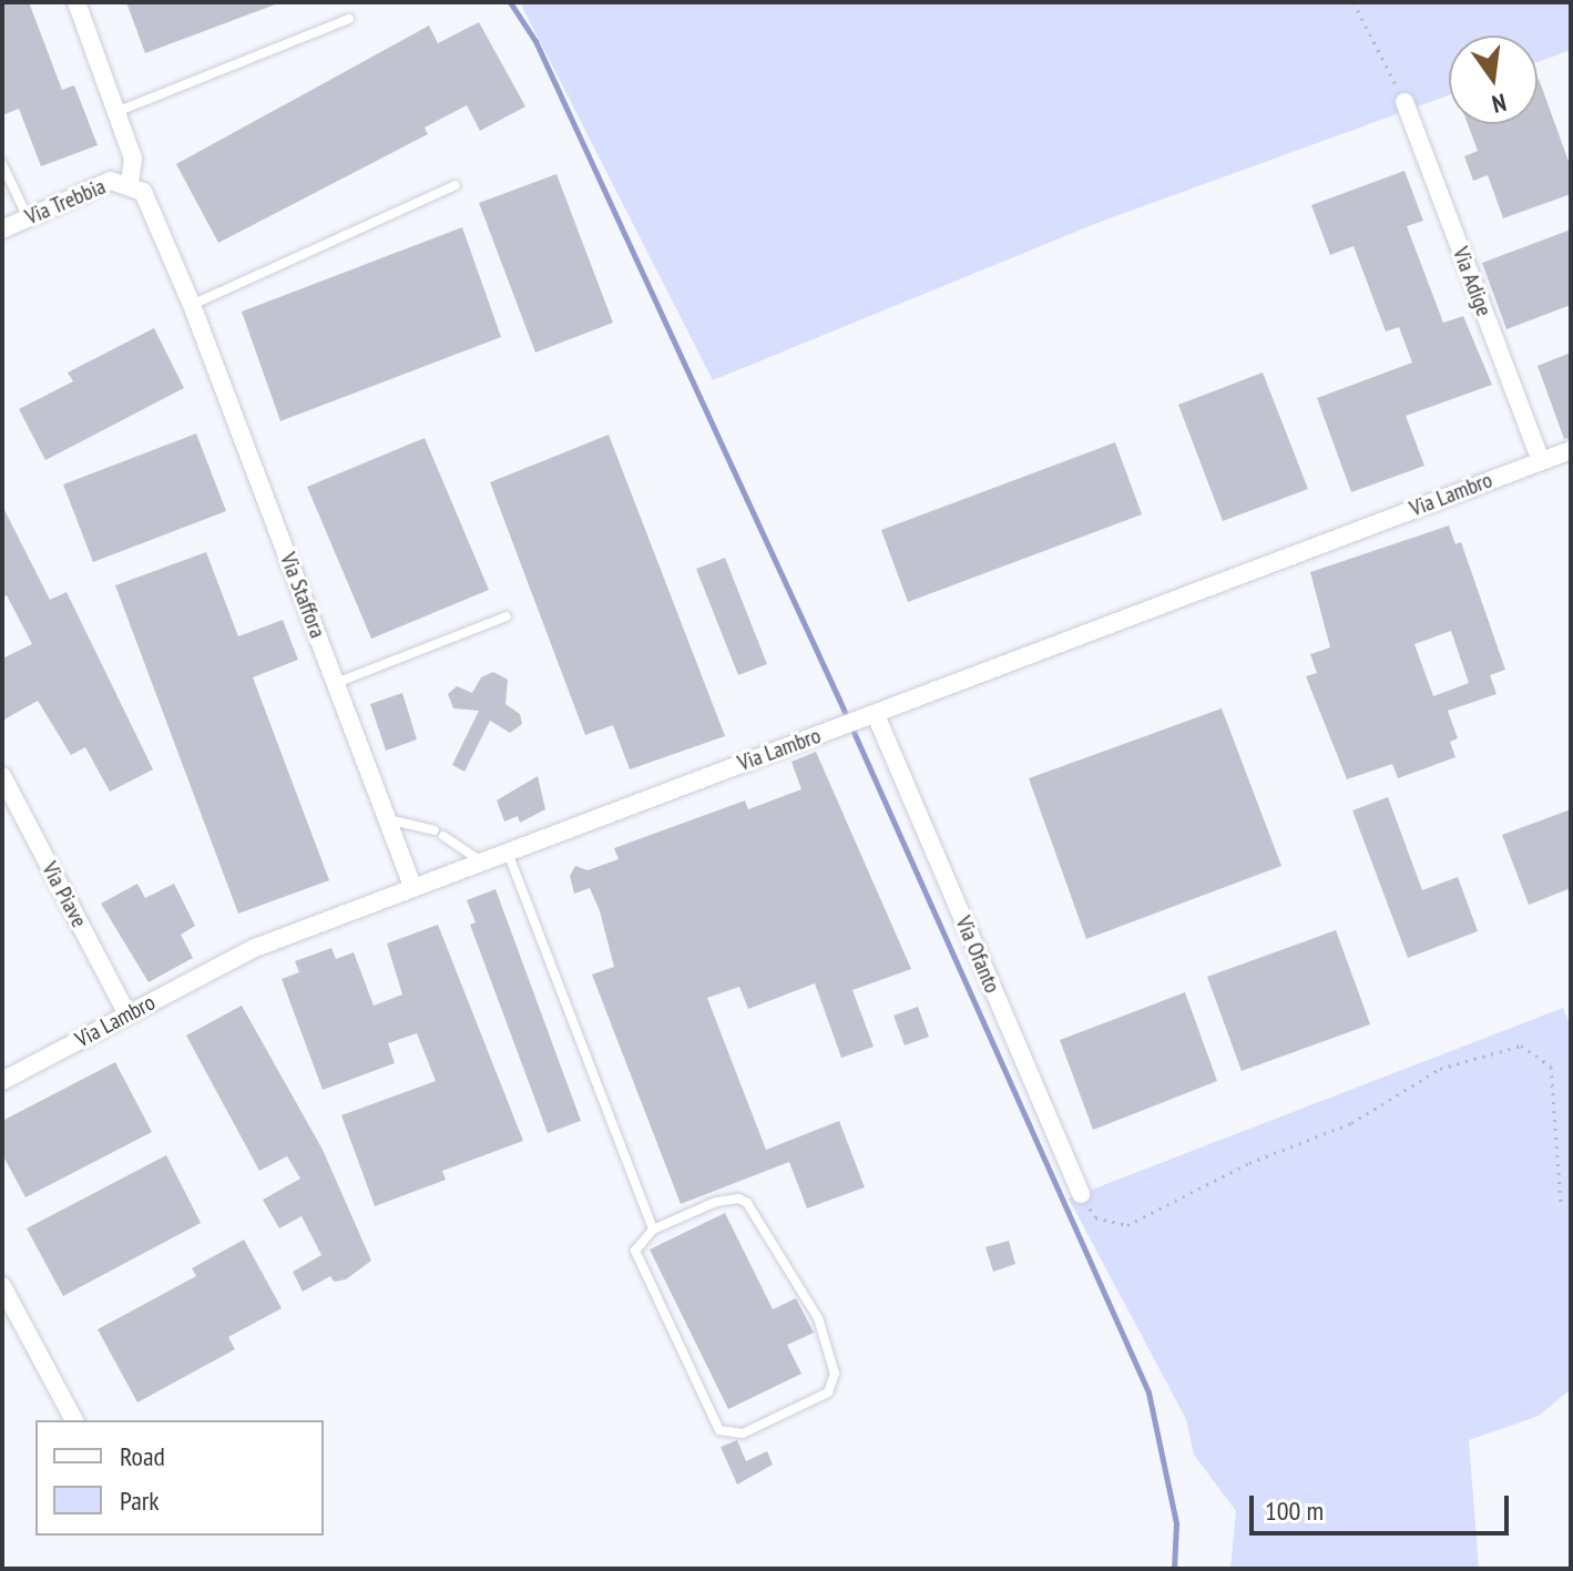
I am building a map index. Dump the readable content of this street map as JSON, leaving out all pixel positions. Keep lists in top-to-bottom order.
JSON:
{
  "streets": {
    "street": [
      "Via Trebbia",
      "Via Adige",
      "Via Lambro",
      "Via Staffora",
      "Via Piave",
      "Via Ofanto"
    ]
  },
  "crossings": [
    ["Via Trebbia", "Via Staffora"],
    ["Via Adige", "Via Lambro"],
    ["Via Lambro", "Via Staffora"],
    ["Via Lambro", "Via Piave"],
    ["Via Lambro", "Via Ofanto"]
  ],
  "legend": ["Road", "Park"],
  "scale_bar": "100 m",
  "north": "bottom"
}
